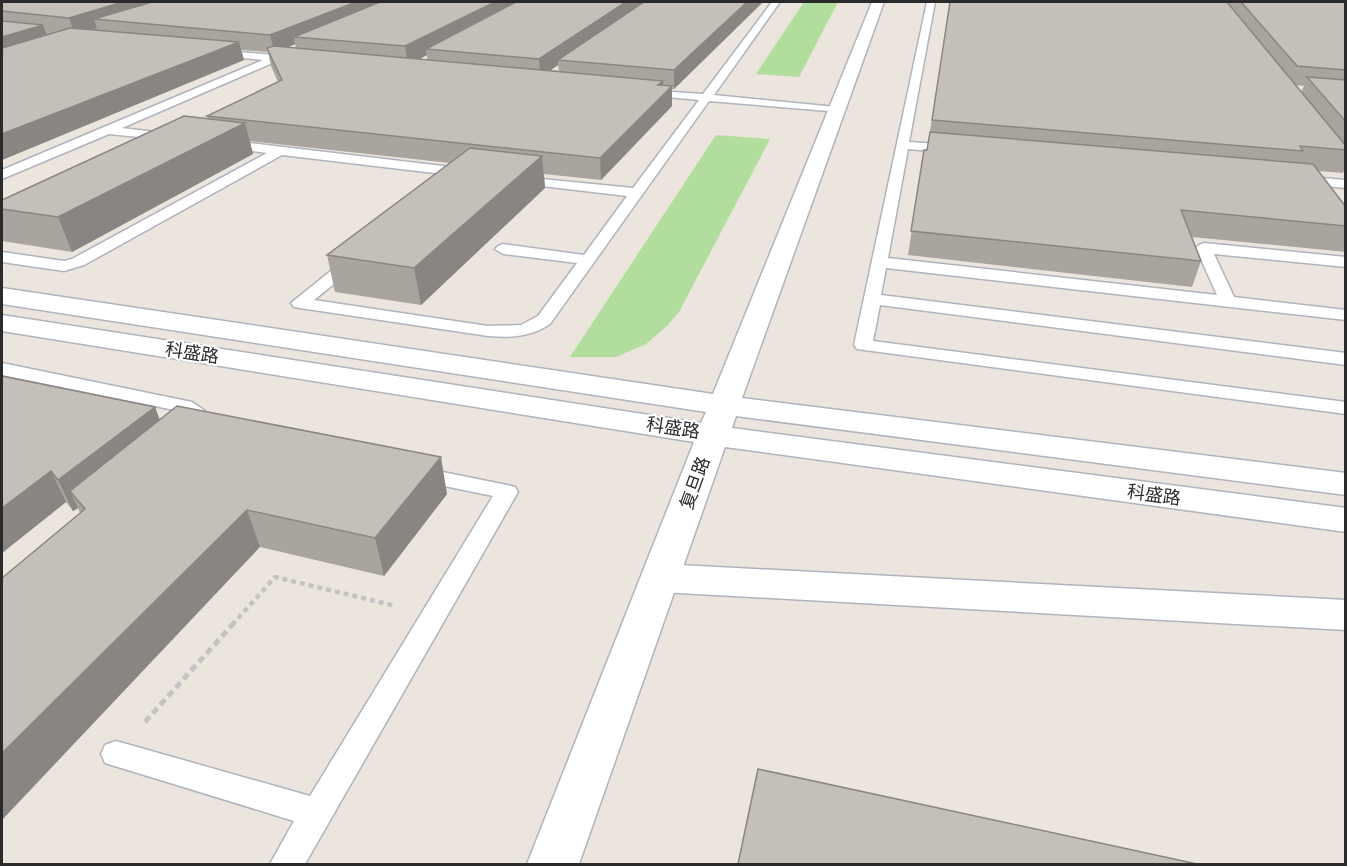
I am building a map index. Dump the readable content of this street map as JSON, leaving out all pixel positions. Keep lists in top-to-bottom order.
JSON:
{
  "streets": {
    "street": ["科盛路", "复旦路"]
  },
  "crossings": [
    ["科盛路", "复旦路"]
  ]
}
